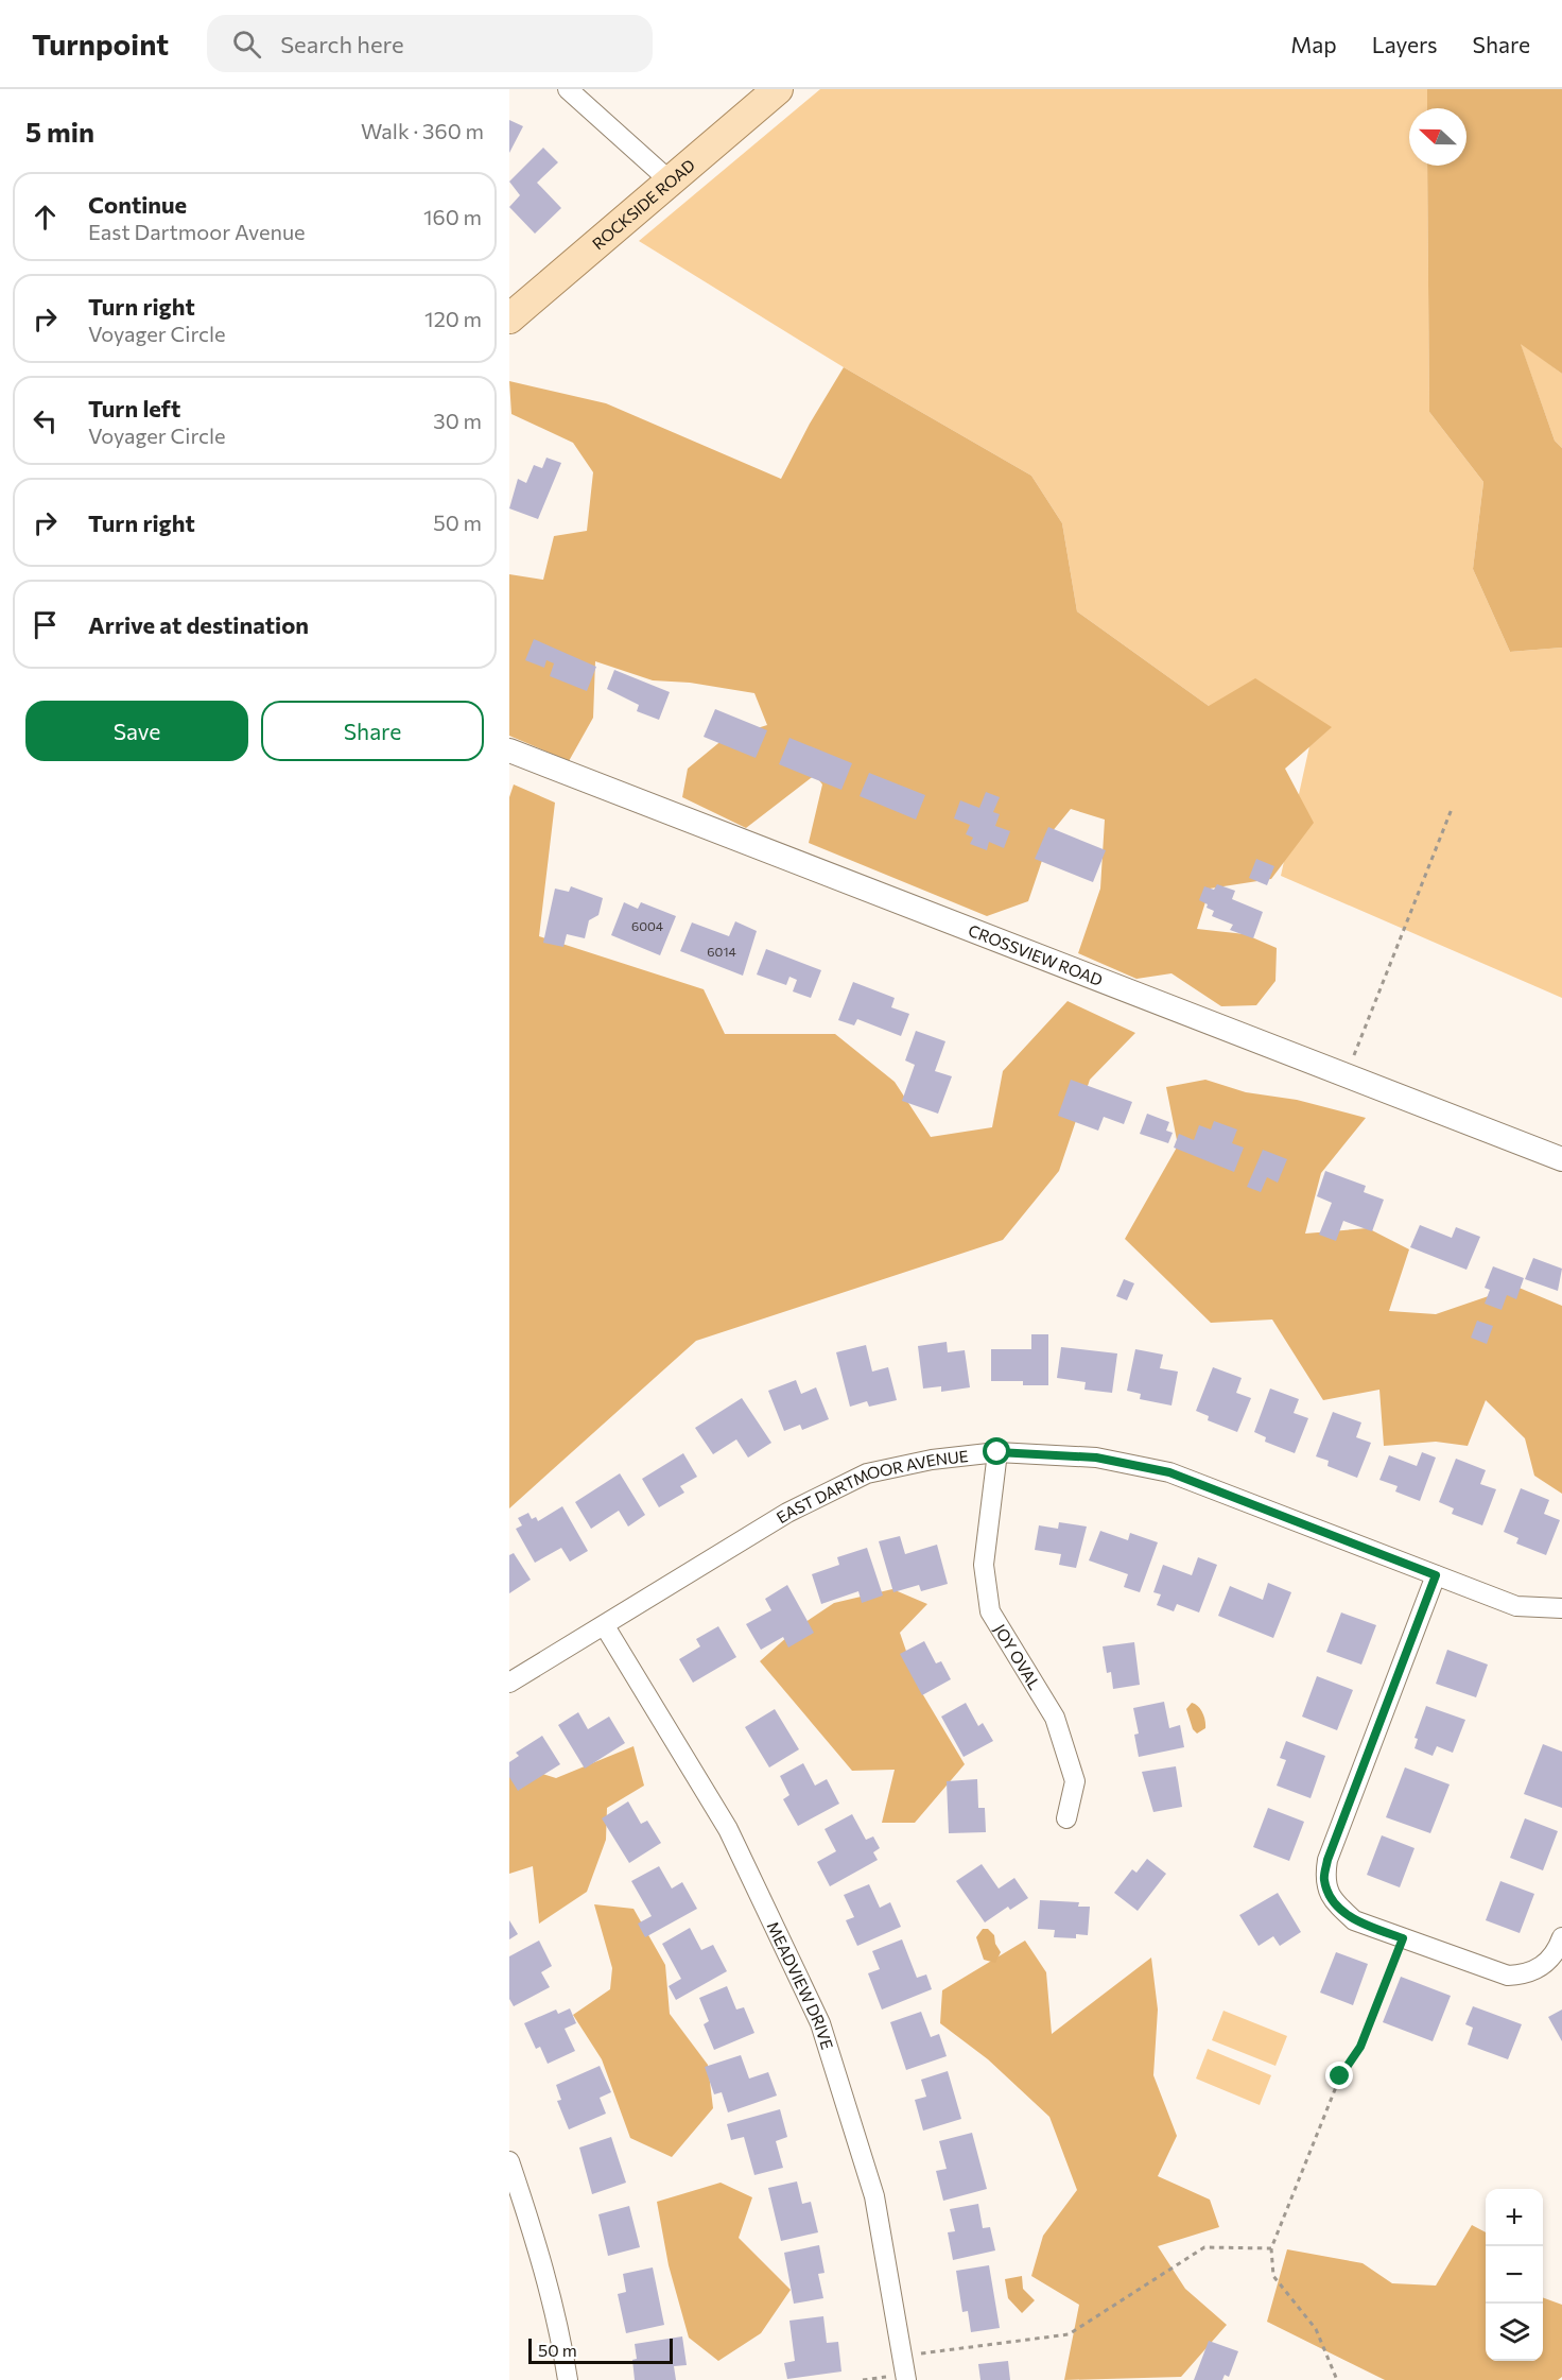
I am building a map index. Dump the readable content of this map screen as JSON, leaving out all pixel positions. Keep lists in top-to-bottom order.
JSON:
{
  "streets": {
    "main road": ["ROCKSIDE ROAD"],
    "street": [
      "CROSSVIEW ROAD",
      "EAST DARTMOOR AVENUE",
      "JOY OVAL",
      "MEADVIEW DRIVE"
    ]
  },
  "crossings": [
    ["EAST DARTMOOR AVENUE", "JOY OVAL"],
    ["EAST DARTMOOR AVENUE", "MEADVIEW DRIVE"]
  ],
  "house_numbers": ["6004", "6014"],
  "scale_bar": "50 m",
  "north": "left",
  "page": {
    "header": "Turnpoint",
    "search": "Search here",
    "nav": ["Map", "Layers", "Share"],
    "heading": ["5 min", "Walk · 360 m"],
    "list": [
      ["Continue", "East Dartmoor Avenue", "160 m"],
      ["Turn right", "Voyager Circle", "120 m"],
      ["Turn left", "Voyager Circle", "30 m"],
      ["Turn right", "50 m"],
      "Arrive at destination"
    ],
    "buttons": ["Save", "Share"],
    "map_buttons": ["+", "−"],
    "scale": "50 m"
  }
}
